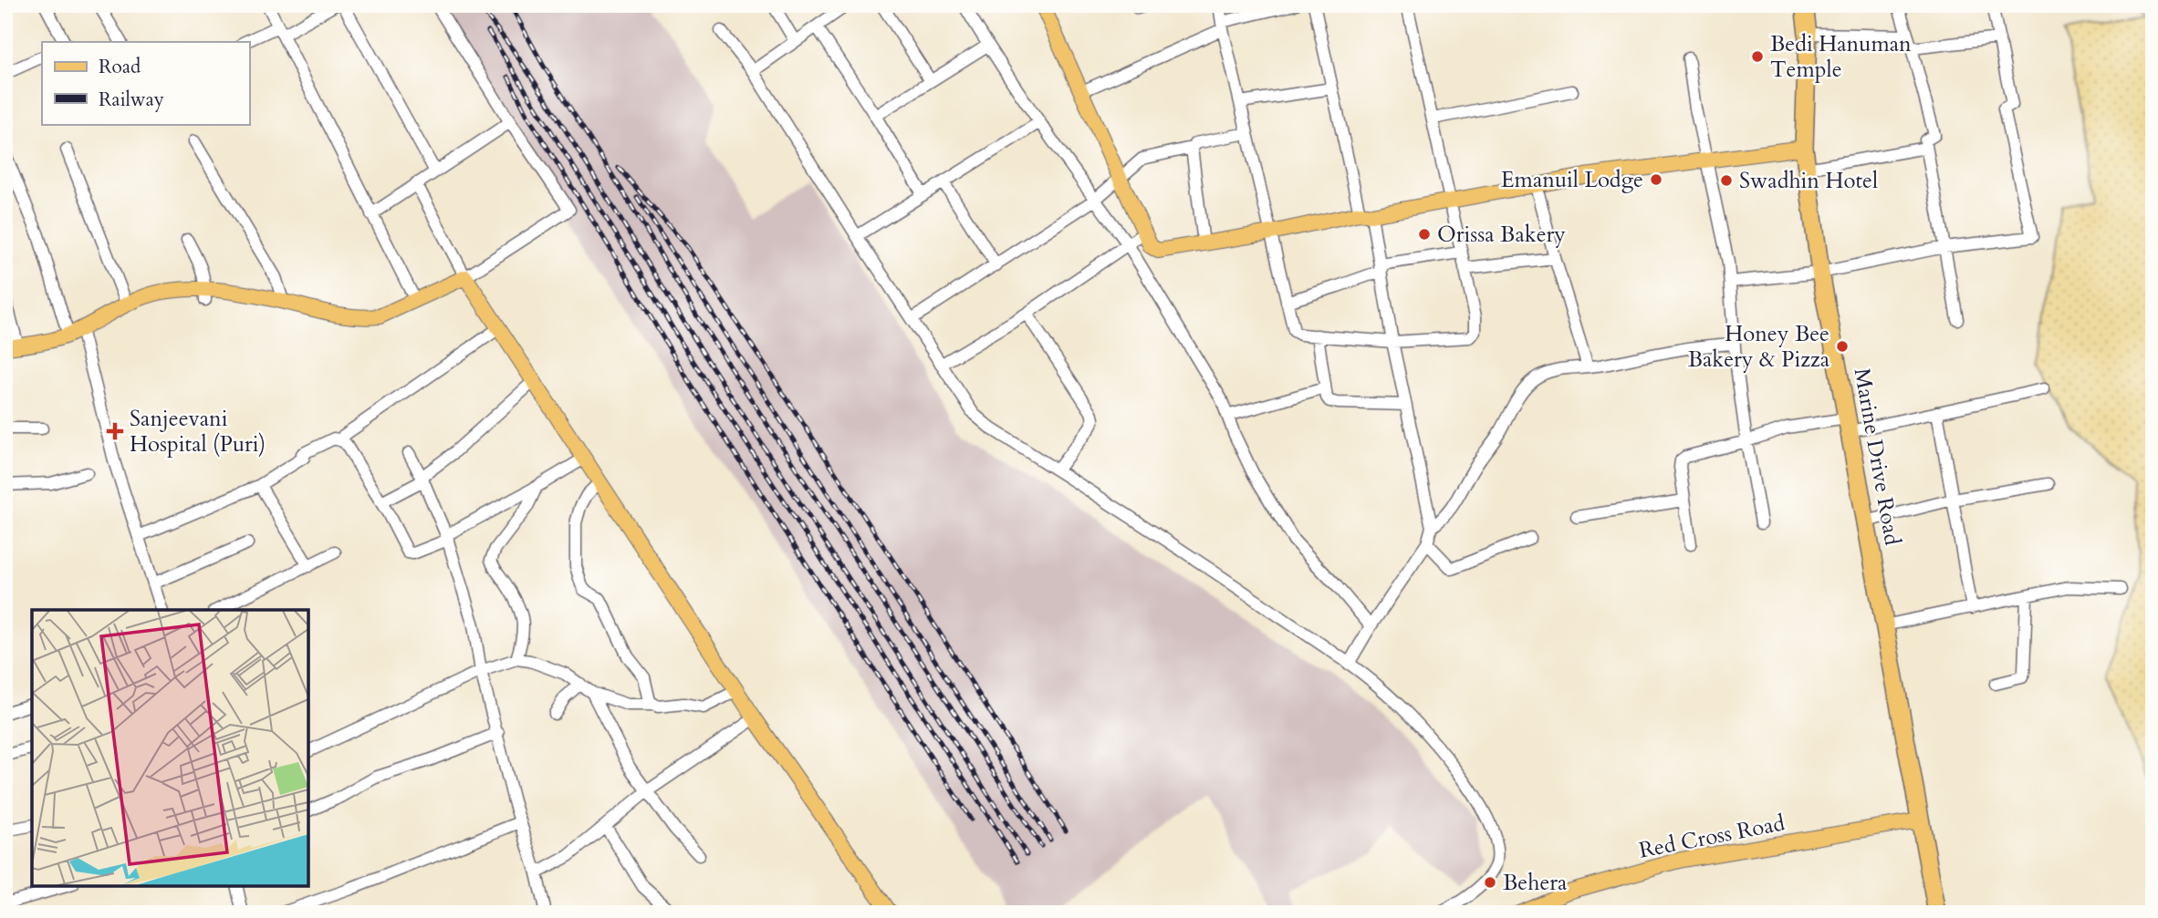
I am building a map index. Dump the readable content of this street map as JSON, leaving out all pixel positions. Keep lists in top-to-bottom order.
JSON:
{
  "streets": {
    "highway": ["Marine Drive Road"],
    "main road": ["Red Cross Road"]
  },
  "crossings": [
    ["Marine Drive Road", "Red Cross Road"]
  ],
  "places": {
    "other": [
      "Bedi Hanuman Temple",
      "Emanuil Lodge",
      "Swadhin Hotel",
      "Orissa Bakery",
      "Honey Bee Bakery & Pizza",
      "Behera"
    ],
    "health": ["Sanjeevani Hospital (Puri)"]
  },
  "legend": ["Road", "Railway"]
}
